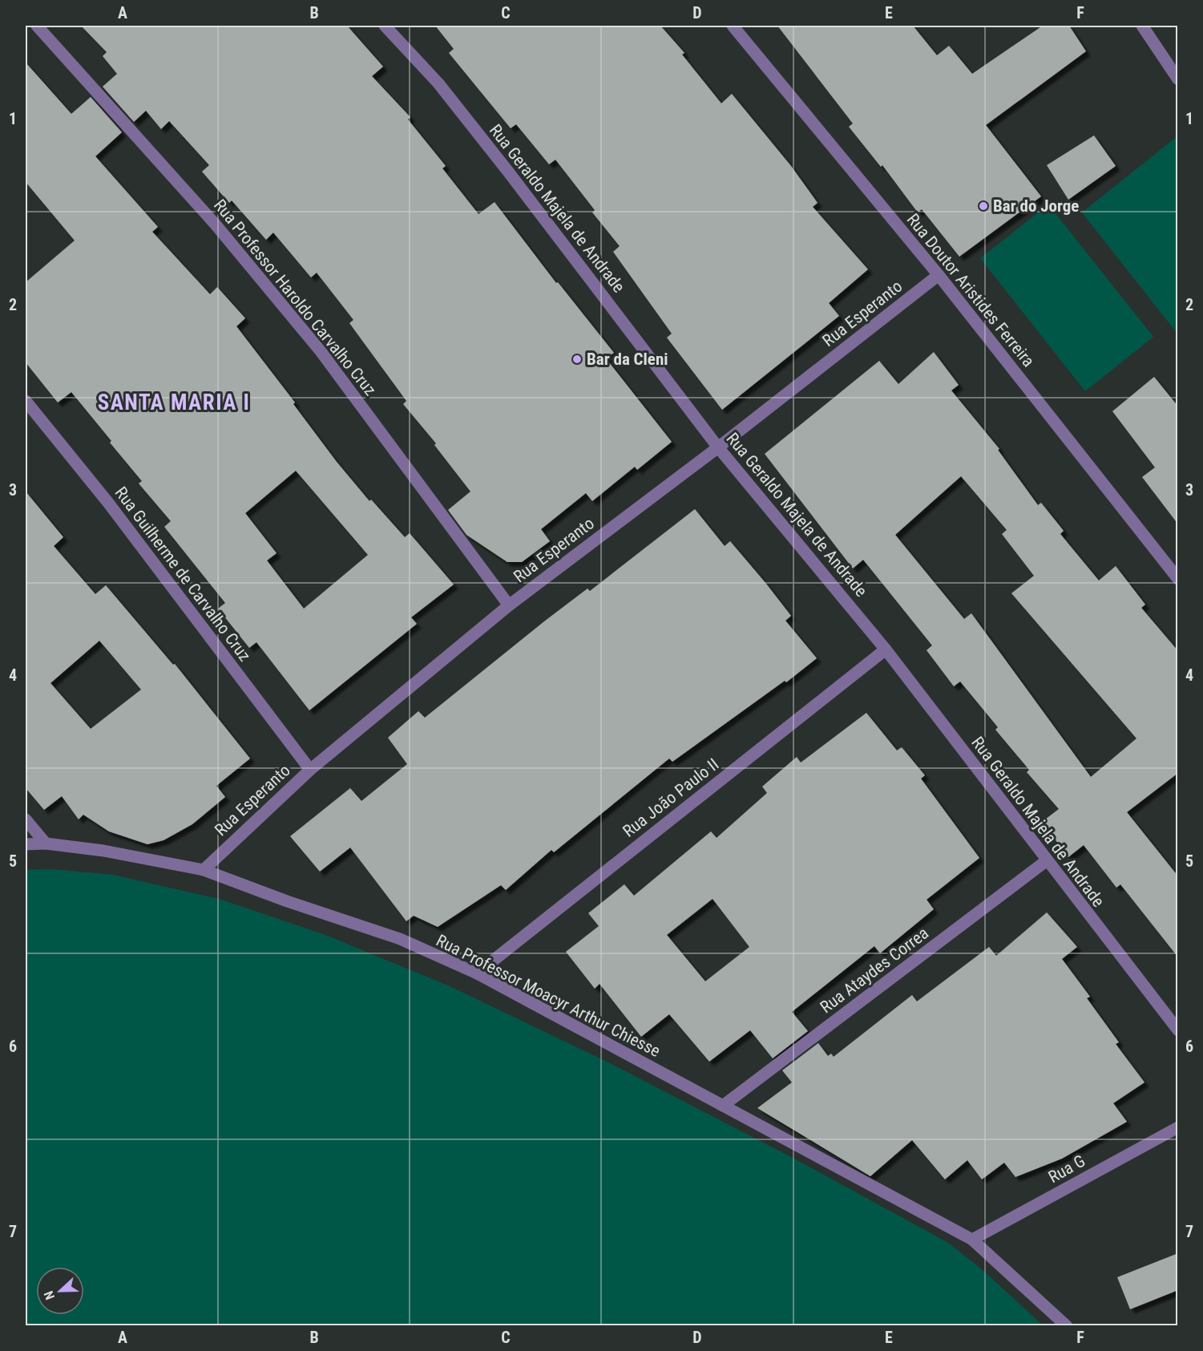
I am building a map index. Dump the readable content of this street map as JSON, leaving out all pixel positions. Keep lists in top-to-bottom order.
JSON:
{
  "streets": {
    "street": [
      "Rua Geraldo Majela de Andrade",
      "Rua Doutor Aristides Ferreira",
      "Rua Professor Haroldo Carvalho Cruz",
      "Rua Esperanto",
      "Rua Guilherme de Carvalho Cruz",
      "Rua João Paulo II",
      "Rua Ataydes Correa",
      "Rua Professor Moacyr Arthur Chiesse",
      "Rua G"
    ]
  },
  "crossings": [
    ["Rua Geraldo Majela de Andrade", "Rua Esperanto"],
    ["Rua Geraldo Majela de Andrade", "Rua João Paulo II"],
    ["Rua Geraldo Majela de Andrade", "Rua Ataydes Correa"],
    ["Rua Doutor Aristides Ferreira", "Rua Esperanto"],
    ["Rua Professor Haroldo Carvalho Cruz", "Rua Esperanto"],
    ["Rua Esperanto", "Rua Guilherme de Carvalho Cruz"],
    ["Rua Esperanto", "Rua Professor Moacyr Arthur Chiesse"],
    ["Rua João Paulo II", "Rua Professor Moacyr Arthur Chiesse"],
    ["Rua Ataydes Correa", "Rua Professor Moacyr Arthur Chiesse"],
    ["Rua Professor Moacyr Arthur Chiesse", "Rua G"]
  ],
  "districts": ["SANTA MARIA I"],
  "places": ["Bar do Jorge", "Bar da Cleni"],
  "north": "left",
  "grid": {
    "columns": [
      "A",
      "B",
      "C",
      "D",
      "E",
      "F"
    ],
    "rows": [
      "1",
      "2",
      "3",
      "4",
      "5",
      "6",
      "7"
    ]
  }
}
